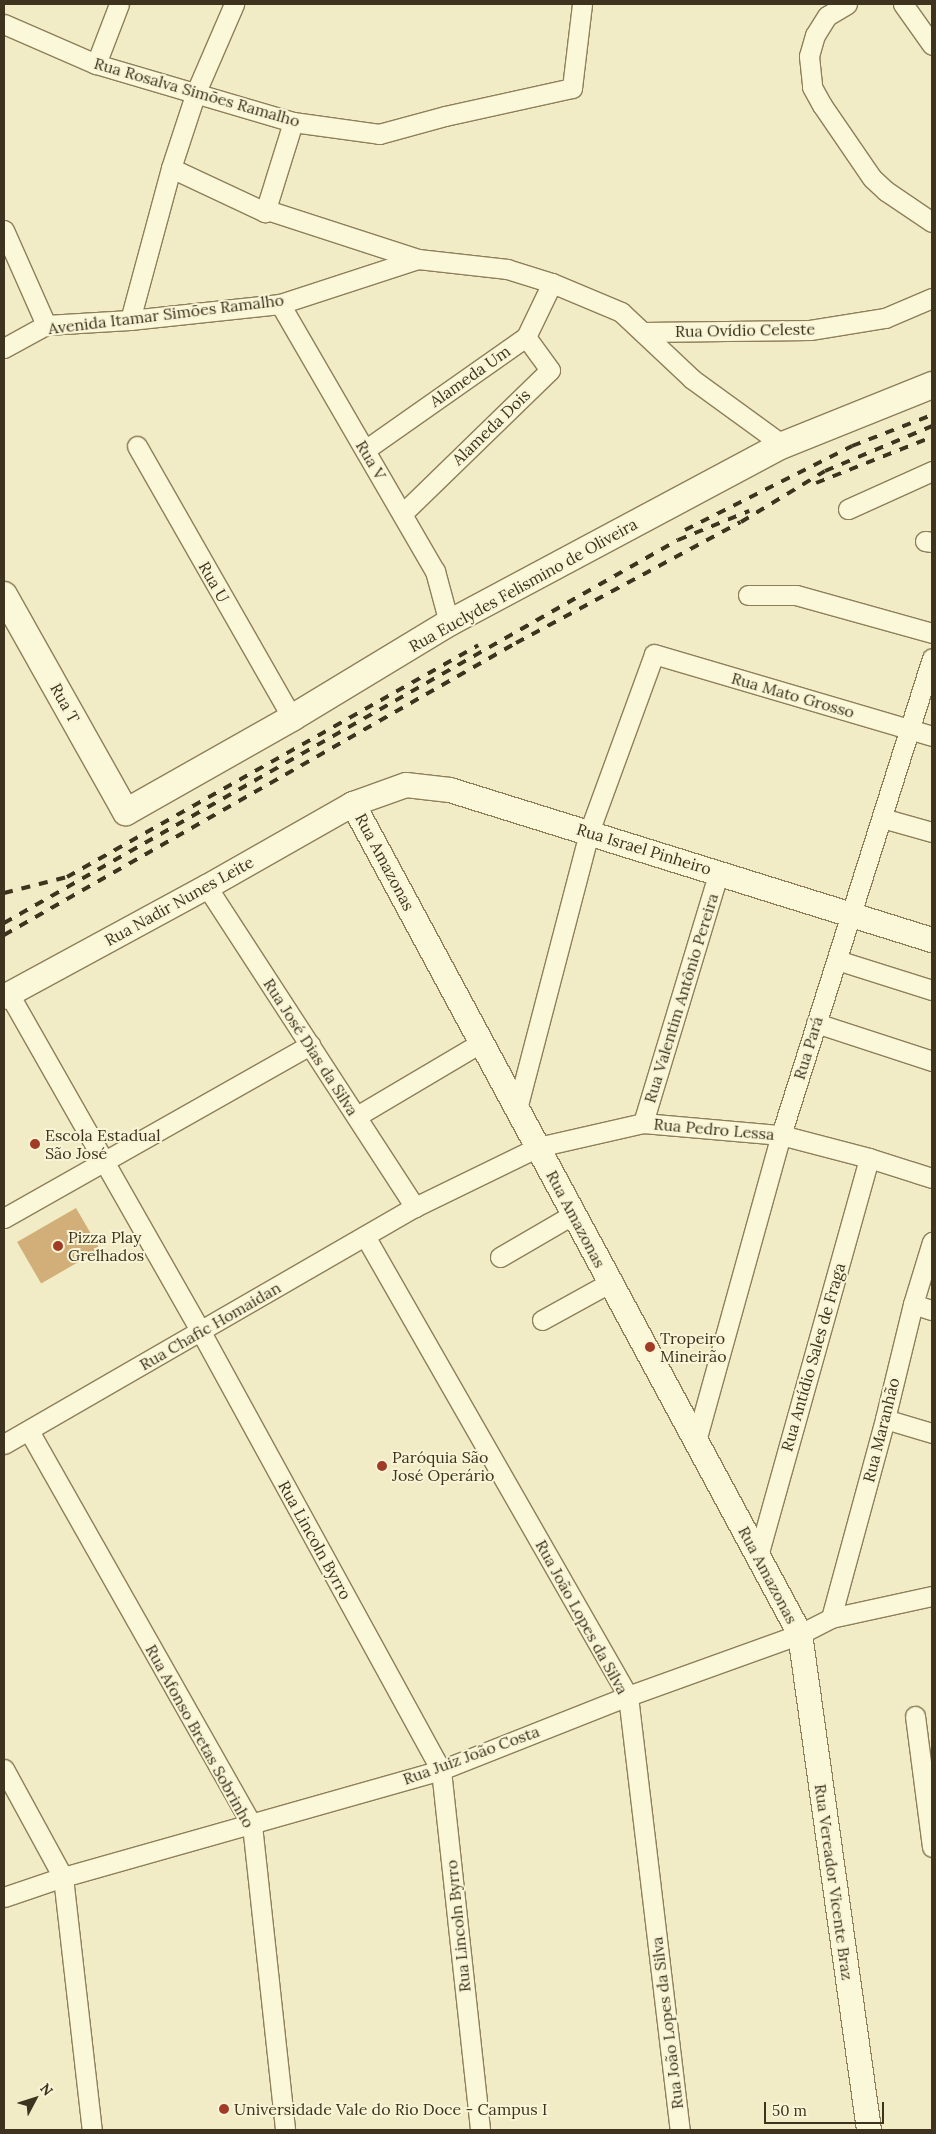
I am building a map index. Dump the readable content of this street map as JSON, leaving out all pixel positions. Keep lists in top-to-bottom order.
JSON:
{
  "streets": {
    "main road": ["Rua Euclydes Felismino de Oliveira", "Rua T"],
    "street": [
      "Rua Rosalva Simões Ramalho",
      "Avenida Itamar Simões Ramalho",
      "Rua Ovídio Celeste",
      "Alameda Um",
      "Alameda Dois",
      "Rua V",
      "Rua U",
      "Rua Mato Grosso",
      "Rua Israel Pinheiro",
      "Rua Amazonas",
      "Rua Nadir Nunes Leite",
      "Rua Valentim Antônio Pereira",
      "Rua José Dias da Silva",
      "Rua Pará",
      "Rua Pedro Lessa",
      "Rua Chafic Homaidan",
      "Rua Antídio Sales de Fraga",
      "Rua Maranhão",
      "Rua Lincoln Byrro",
      "Rua João Lopes da Silva",
      "Rua Afonso Bretas Sobrinho",
      "Rua Juiz João Costa",
      "Rua Vereador Vicente Braz"
    ]
  },
  "crossings": [
    ["Avenida Itamar Simões Ramalho", "Rua V"],
    ["Alameda Um", "Alameda Dois"],
    ["Alameda Um", "Rua V"],
    ["Alameda Dois", "Rua V"],
    ["Rua V", "Rua Euclydes Felismino de Oliveira"],
    ["Rua U", "Rua Euclydes Felismino de Oliveira"],
    ["Rua Euclydes Felismino de Oliveira", "Rua T"],
    ["Rua Mato Grosso", "Rua Israel Pinheiro"],
    ["Rua Mato Grosso", "Rua Pará"],
    ["Rua Israel Pinheiro", "Rua Amazonas"],
    ["Rua Israel Pinheiro", "Rua Nadir Nunes Leite"],
    ["Rua Israel Pinheiro", "Rua Valentim Antônio Pereira"],
    ["Rua Israel Pinheiro", "Rua Pará"],
    ["Rua Amazonas", "Rua Nadir Nunes Leite"],
    ["Rua Amazonas", "Rua Pará"],
    ["Rua Amazonas", "Rua Pedro Lessa"],
    ["Rua Amazonas", "Rua Antídio Sales de Fraga"],
    ["Rua Amazonas", "Rua Juiz João Costa"],
    ["Rua Amazonas", "Rua Vereador Vicente Braz"],
    ["Rua Nadir Nunes Leite", "Rua José Dias da Silva"],
    ["Rua Nadir Nunes Leite", "Rua Lincoln Byrro"],
    ["Rua Valentim Antônio Pereira", "Rua Pedro Lessa"],
    ["Rua José Dias da Silva", "Rua Pedro Lessa"],
    ["Rua José Dias da Silva", "Rua Chafic Homaidan"],
    ["Rua Pará", "Rua Pedro Lessa"],
    ["Rua Pedro Lessa", "Rua Chafic Homaidan"],
    ["Rua Pedro Lessa", "Rua Antídio Sales de Fraga"],
    ["Rua Chafic Homaidan", "Rua Lincoln Byrro"],
    ["Rua Chafic Homaidan", "Rua João Lopes da Silva"],
    ["Rua Chafic Homaidan", "Rua Afonso Bretas Sobrinho"],
    ["Rua Maranhão", "Rua Juiz João Costa"],
    ["Rua Lincoln Byrro", "Rua Juiz João Costa"],
    ["Rua João Lopes da Silva", "Rua Juiz João Costa"],
    ["Rua Afonso Bretas Sobrinho", "Rua Juiz João Costa"],
    ["Rua Juiz João Costa", "Rua Vereador Vicente Braz"]
  ],
  "places": [
    "Escola Estadual São José",
    "Pizza Play Grelhados",
    "Tropeiro Mineirão",
    "Paróquia São José Operário",
    "Universidade Vale do Rio Doce - Campus I"
  ],
  "scale_bar": "50 m",
  "north": "top right"
}
